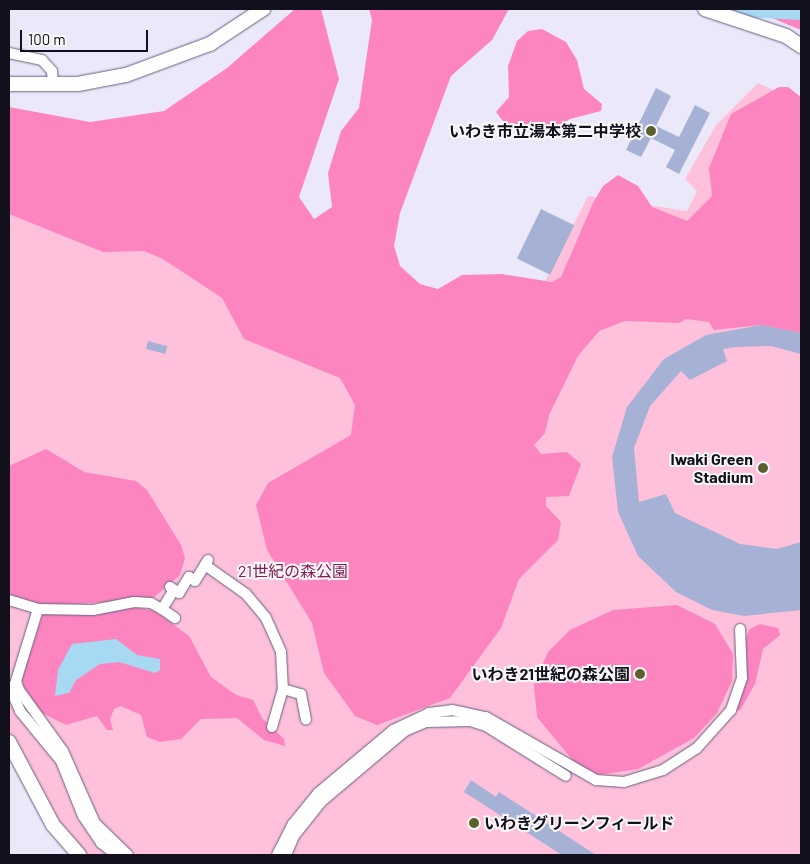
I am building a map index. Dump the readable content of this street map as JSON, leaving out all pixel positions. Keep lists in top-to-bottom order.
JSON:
{
  "parks": ["21世紀の森公園"],
  "places": [
    "いわき市立湯本第二中学校",
    "Iwaki Green Stadium",
    "いわき21世紀の森公園",
    "いわきグリーンフィールド"
  ],
  "scale_bar": "100 m"
}
